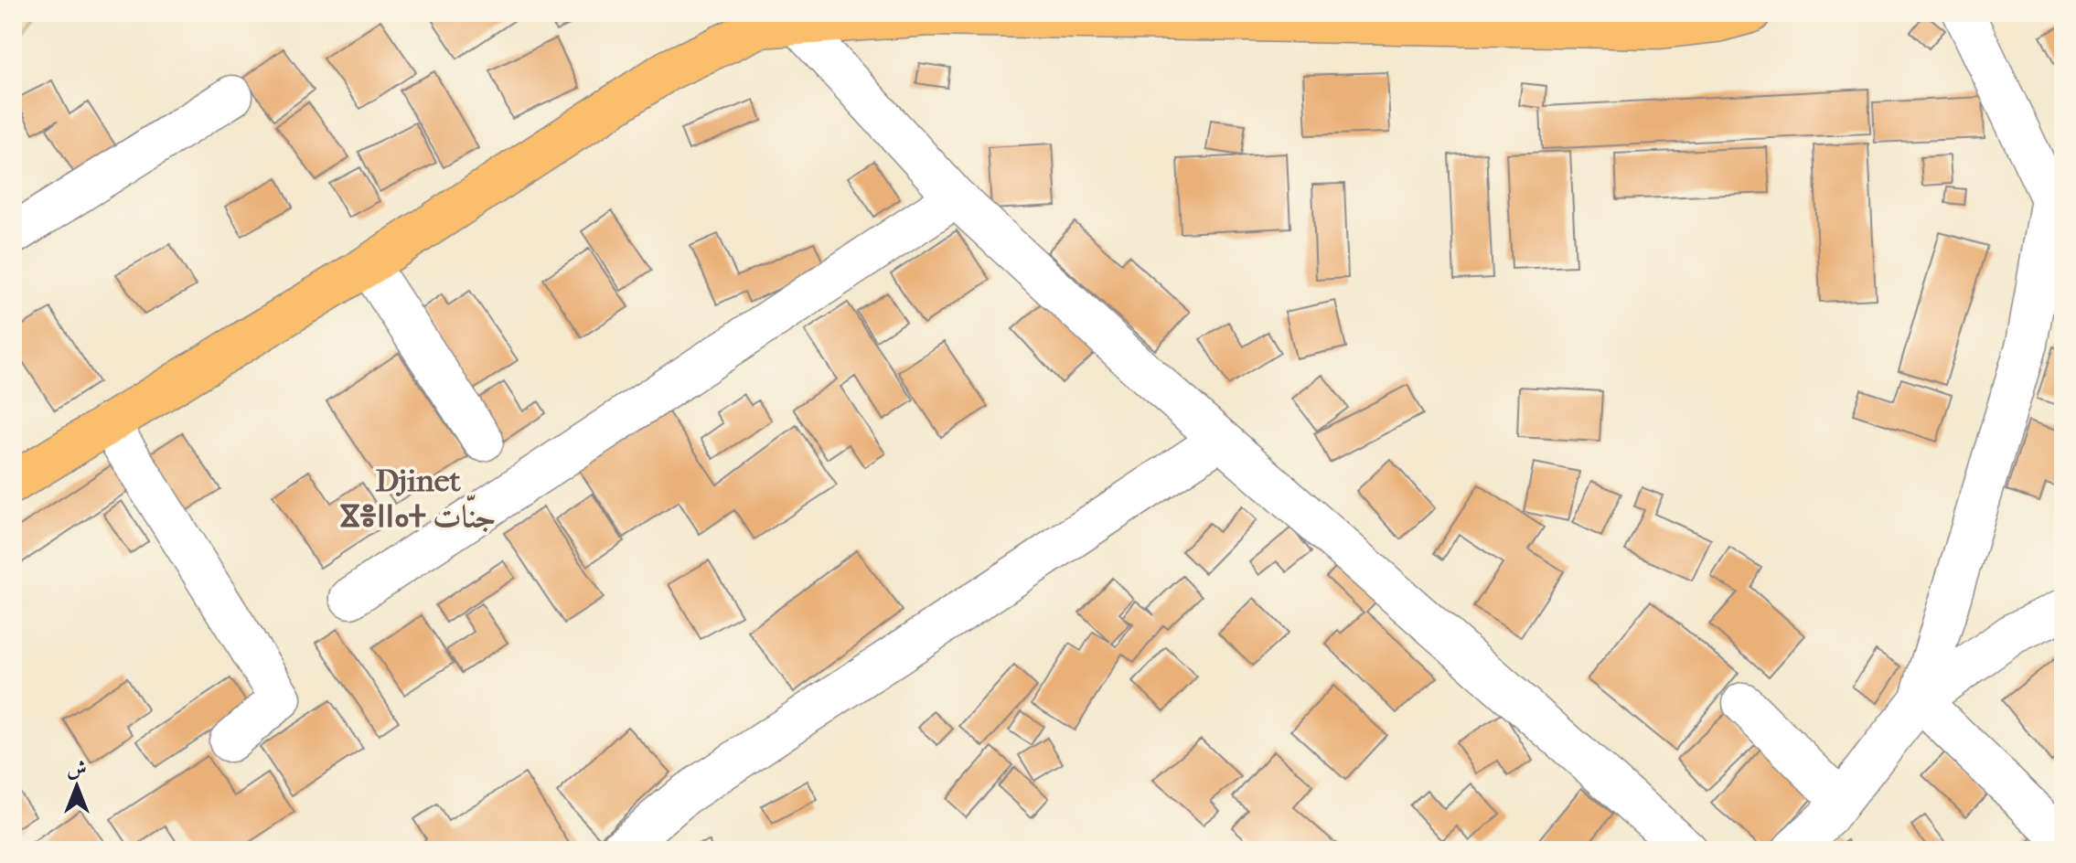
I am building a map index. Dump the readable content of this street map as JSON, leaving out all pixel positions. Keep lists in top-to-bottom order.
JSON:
{
  "districts": ["Djinet ⴵⴻⵏⵏⴰⵜ جنّات"],
  "north": "top"
}
